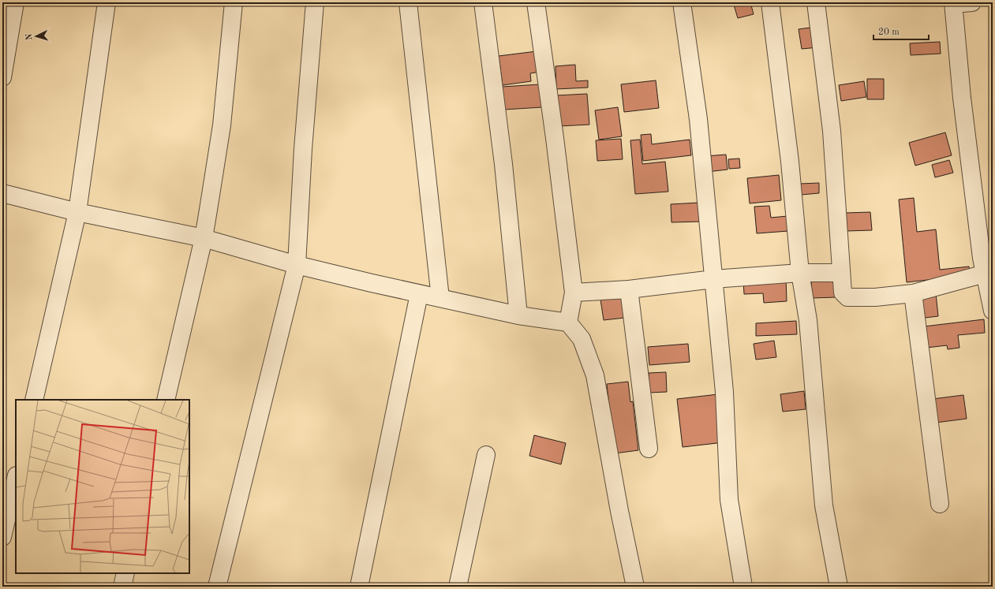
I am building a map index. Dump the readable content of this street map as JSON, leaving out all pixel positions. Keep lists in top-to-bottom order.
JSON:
{
  "scale_bar": "20 m",
  "north": "left"
}
